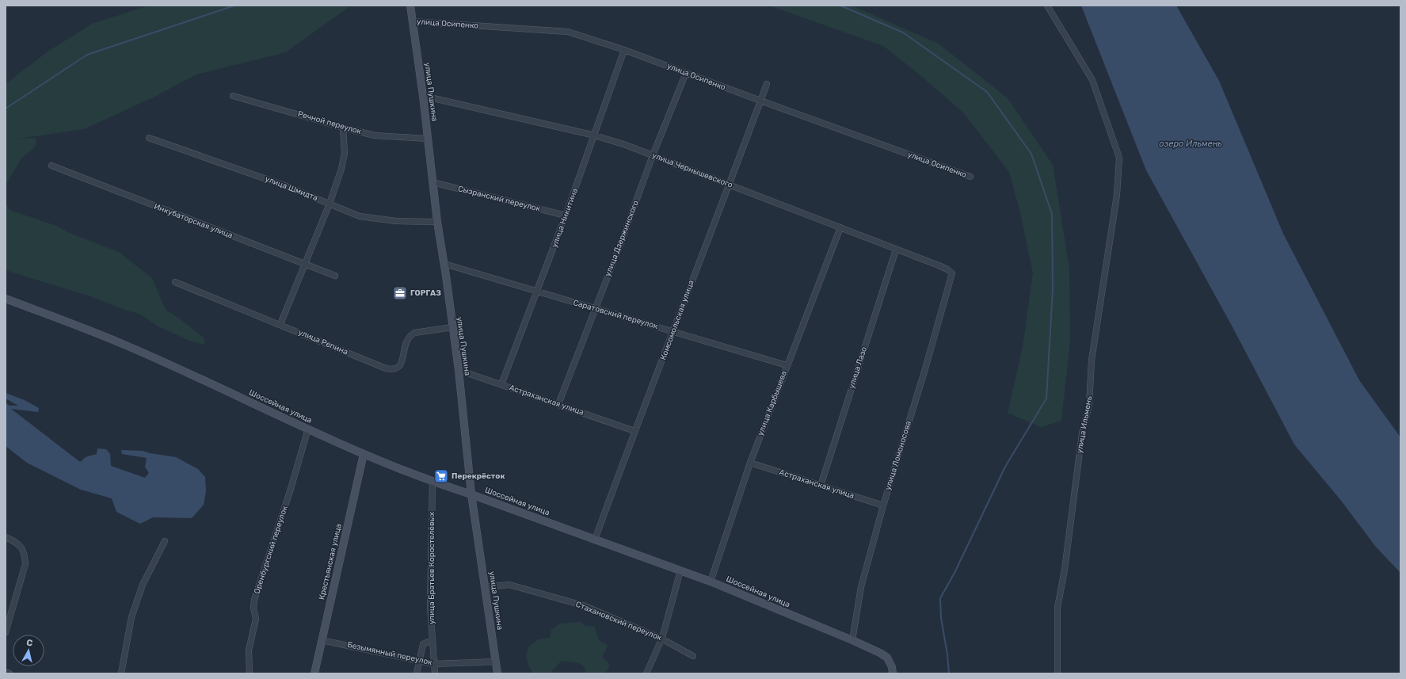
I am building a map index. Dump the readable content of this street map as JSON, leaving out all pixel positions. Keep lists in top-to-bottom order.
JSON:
{
  "streets": {
    "main road": ["улица Пушкина", "Шоссейная улица", "Крестьянская улица"],
    "street": [
      "улица Осипенко",
      "Речной переулок",
      "улица Чернышевского",
      "улица Шмидта",
      "Сызранский переулок",
      "улица Никитина",
      "Инкубаторская улица",
      "улица Дзержинского",
      "Саратовский переулок",
      "Комсомольская улица",
      "улица Репина",
      "улица Лазо",
      "Астраханская улица",
      "улица Карбышева",
      "улица Ильмень",
      "улица Ломоносова",
      "Оренбургский переулок",
      "улица Братьев Коростелёвых",
      "Стахановский переулок",
      "Безымянный переулок"
    ]
  },
  "crossings": [
    ["улица Осипенко", "улица Пушкина"],
    ["улица Осипенко", "улица Никитина"],
    ["улица Осипенко", "улица Дзержинского"],
    ["улица Осипенко", "Комсомольская улица"],
    ["улица Пушкина", "Речной переулок"],
    ["улица Пушкина", "улица Чернышевского"],
    ["улица Пушкина", "улица Шмидта"],
    ["улица Пушкина", "Сызранский переулок"],
    ["улица Пушкина", "Саратовский переулок"],
    ["улица Пушкина", "улица Репина"],
    ["улица Пушкина", "Астраханская улица"],
    ["улица Пушкина", "Шоссейная улица"],
    ["улица Пушкина", "Стахановский переулок"],
    ["улица Пушкина", "Безымянный переулок"],
    ["улица Чернышевского", "улица Никитина"],
    ["улица Чернышевского", "улица Дзержинского"],
    ["улица Чернышевского", "Комсомольская улица"],
    ["улица Чернышевского", "улица Лазо"],
    ["улица Чернышевского", "улица Карбышева"],
    ["улица Чернышевского", "улица Ломоносова"],
    ["Сызранский переулок", "улица Никитина"],
    ["улица Никитина", "Саратовский переулок"],
    ["улица Никитина", "Астраханская улица"],
    ["улица Дзержинского", "Саратовский переулок"],
    ["улица Дзержинского", "Астраханская улица"],
    ["Саратовский переулок", "Комсомольская улица"],
    ["Саратовский переулок", "улица Карбышева"],
    ["Комсомольская улица", "Астраханская улица"],
    ["Комсомольская улица", "Шоссейная улица"],
    ["улица Лазо", "Астраханская улица"],
    ["Астраханская улица", "улица Карбышева"],
    ["Астраханская улица", "улица Ломоносова"],
    ["улица Карбышева", "Шоссейная улица"],
    ["Шоссейная улица", "улица Ломоносова"],
    ["Шоссейная улица", "Оренбургский переулок"],
    ["Шоссейная улица", "Крестьянская улица"],
    ["Шоссейная улица", "улица Братьев Коростелёвых"],
    ["Крестьянская улица", "Безымянный переулок"],
    ["улица Братьев Коростелёвых", "Безымянный переулок"]
  ],
  "water": ["озеро Ильмень"],
  "places": {
    "office": ["ГОРГАЗ"],
    "supermarket": ["Перекрёсток"]
  },
  "north": "top"
}
